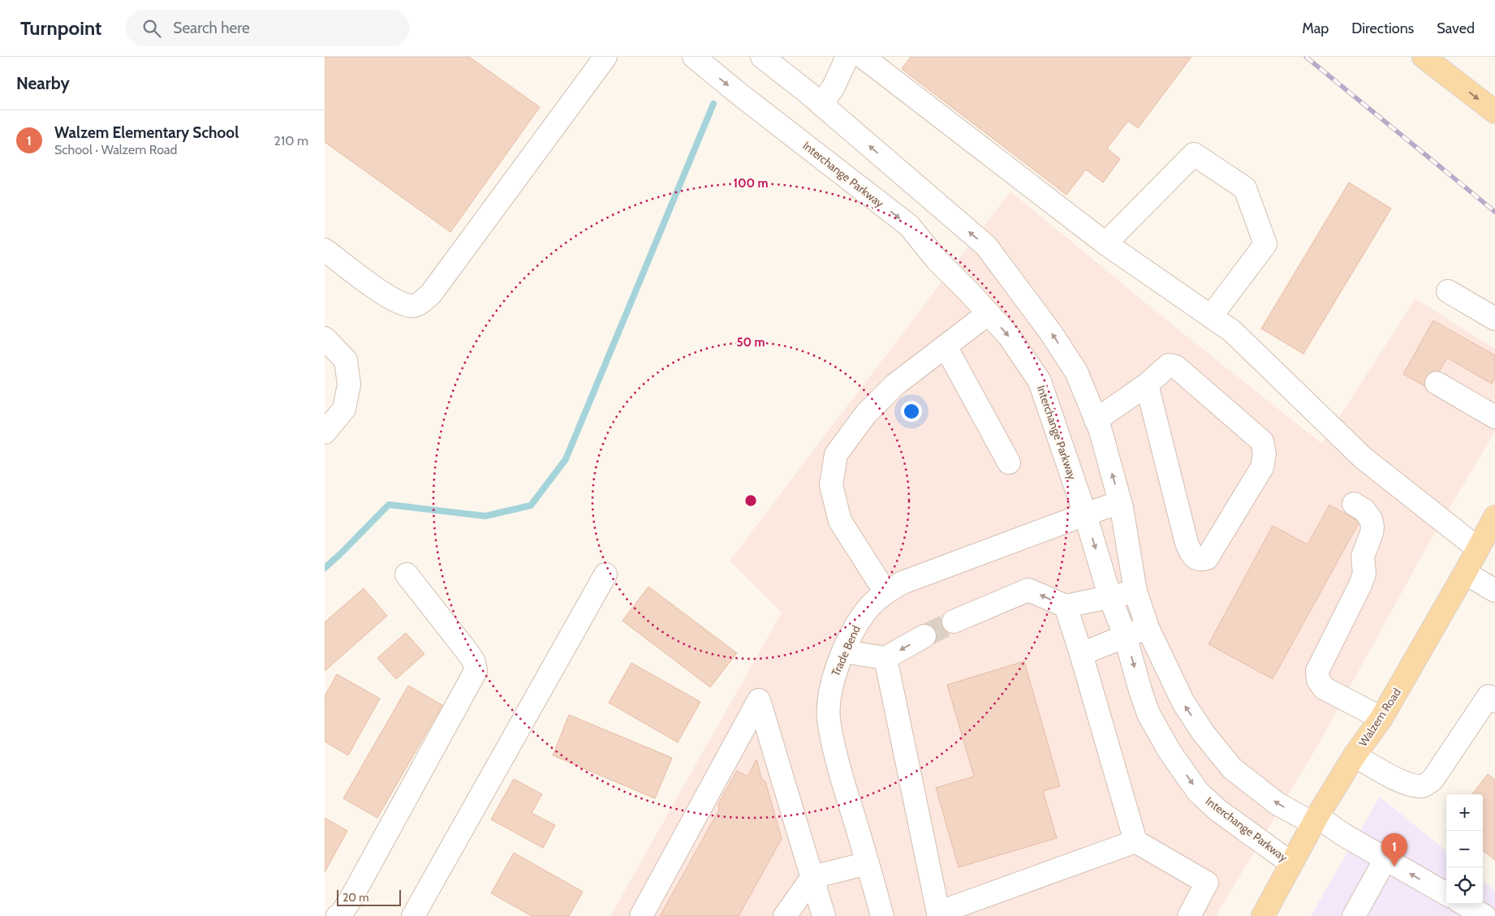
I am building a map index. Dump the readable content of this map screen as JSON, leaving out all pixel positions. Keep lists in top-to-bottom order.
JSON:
{
  "streets": {
    "main road": ["Walzem Road"],
    "street": ["Interchange Parkway", "Trade Bend"]
  },
  "crossings": [
    ["Interchange Parkway", "Trade Bend"],
    ["Interchange Parkway", "Walzem Road"]
  ],
  "scale_bar": "20 m",
  "page": {
    "header": "Turnpoint",
    "search": "Search here",
    "nav": ["Map", "Directions", "Saved"],
    "heading": "Nearby",
    "list": [
      {
        "mark": "1",
        "name": "Walzem Elementary School",
        "note": "School · Walzem Road",
        "value": "210 m"
      }
    ],
    "map_buttons": ["+", "−"],
    "pins": "1",
    "scale": "20 m"
  },
  "rings": ["100 m", "50 m"]
}
